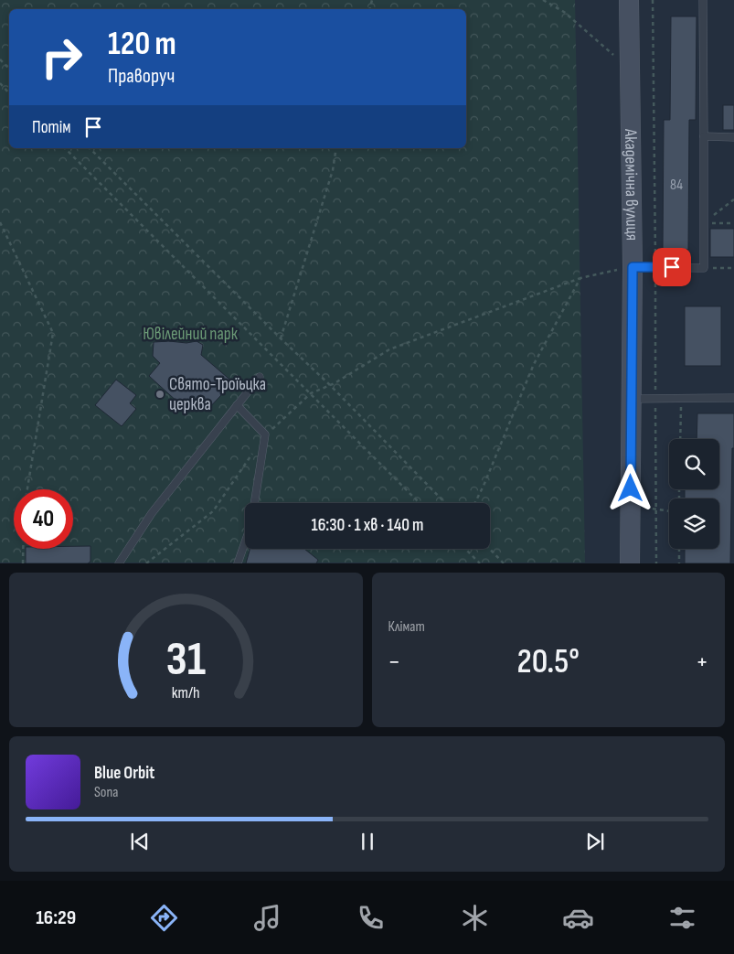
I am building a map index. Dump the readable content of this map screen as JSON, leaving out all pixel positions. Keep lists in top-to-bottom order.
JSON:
{
  "streets": {
    "street": ["Академічна вулиця"]
  },
  "parks": ["Ювілейний парк"],
  "places": ["Свято-Троїьцка церква"],
  "house_numbers": ["84"],
  "page": {
    "turn": ["120 m", "Праворуч"],
    "then": "Потім",
    "limit": "40",
    "trip": "16:30 · 1 хв · 140 m",
    "tile": "Клімат",
    "heat": ["−", "20.5°", "+"],
    "song": ["Blue Orbit", "Sona"],
    "tabs": "16:29",
    "gauge": ["31", "km/h"]
  }
}
